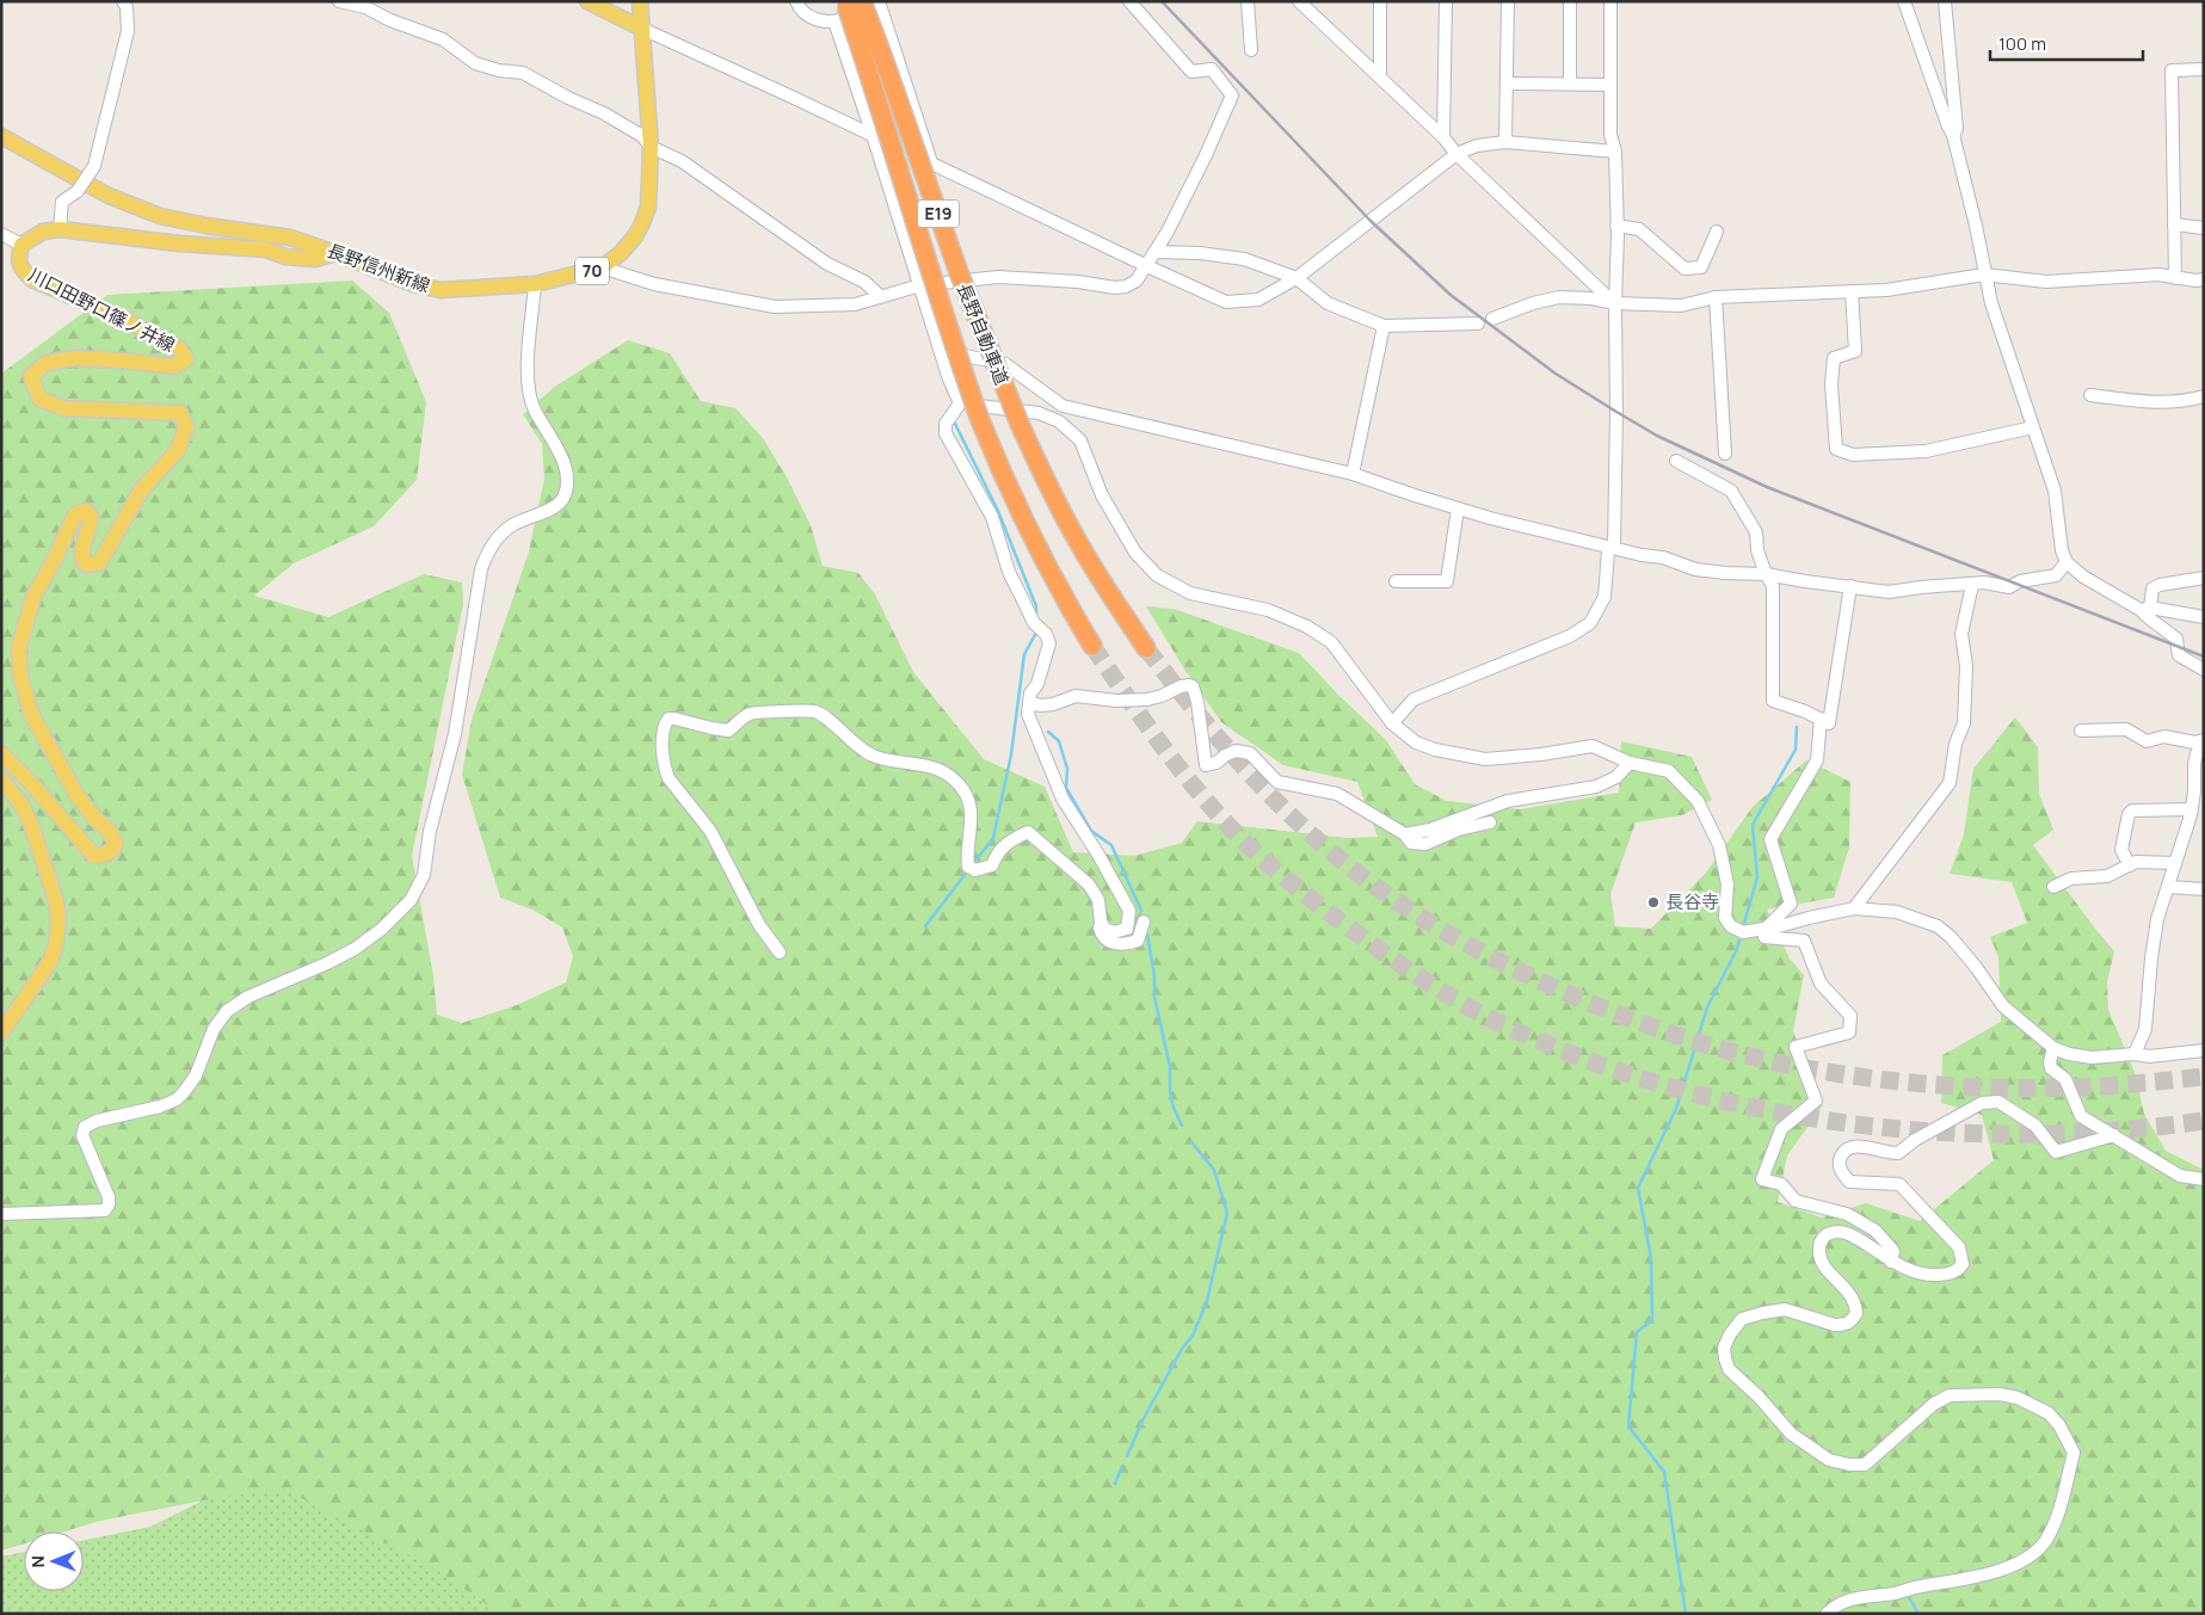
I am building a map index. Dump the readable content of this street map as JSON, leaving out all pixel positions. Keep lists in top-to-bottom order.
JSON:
{
  "streets": {
    "highway": ["E19", "長野自動車道"],
    "main road": ["長野信州新線", "70", "川口田野口篠ノ井線"]
  },
  "crossings": [
    ["長野信州新線", "川口田野口篠ノ井線"]
  ],
  "places": ["長谷寺"],
  "scale_bar": "100 m",
  "north": "left"
}
